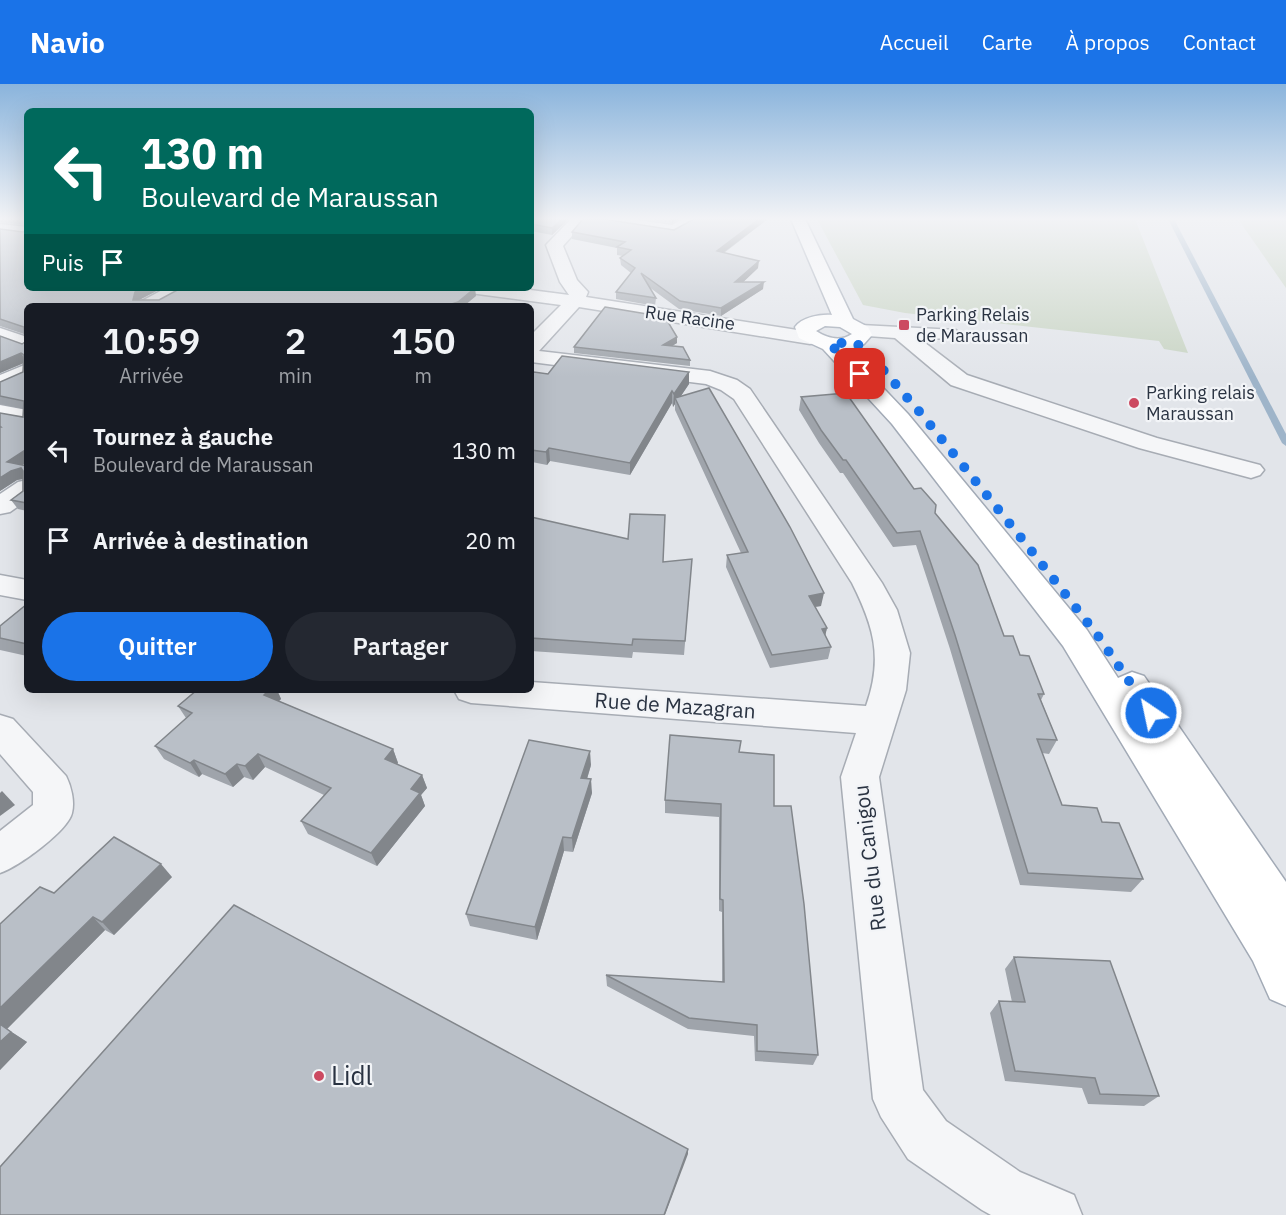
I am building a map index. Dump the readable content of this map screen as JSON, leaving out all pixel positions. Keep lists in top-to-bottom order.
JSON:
{
  "streets": {
    "street": ["Rue Racine", "Rue de Mazagran", "Rue du Canigou"]
  },
  "crossings": [
    ["Rue de Mazagran", "Rue du Canigou"]
  ],
  "places": {
    "transit": ["Parking Relais de Maraussan"],
    "other": ["Parking relais Maraussan", "Lidl"]
  },
  "page": {
    "header": "Navio",
    "nav": [
      "Accueil",
      "Carte",
      "À propos",
      "Contact"
    ],
    "turn": ["130 m", "Boulevard de Maraussan"],
    "then": "Puis",
    "eta": [
      "10:59",
      "Arrivée",
      "2",
      "min",
      "150",
      "m"
    ],
    "list": [
      {
        "name": "Tournez à gauche",
        "note": "Boulevard de Maraussan",
        "value": "130 m"
      },
      {
        "name": "Arrivée à destination",
        "value": "20 m"
      }
    ],
    "buttons": ["Quitter", "Partager"]
  }
}
